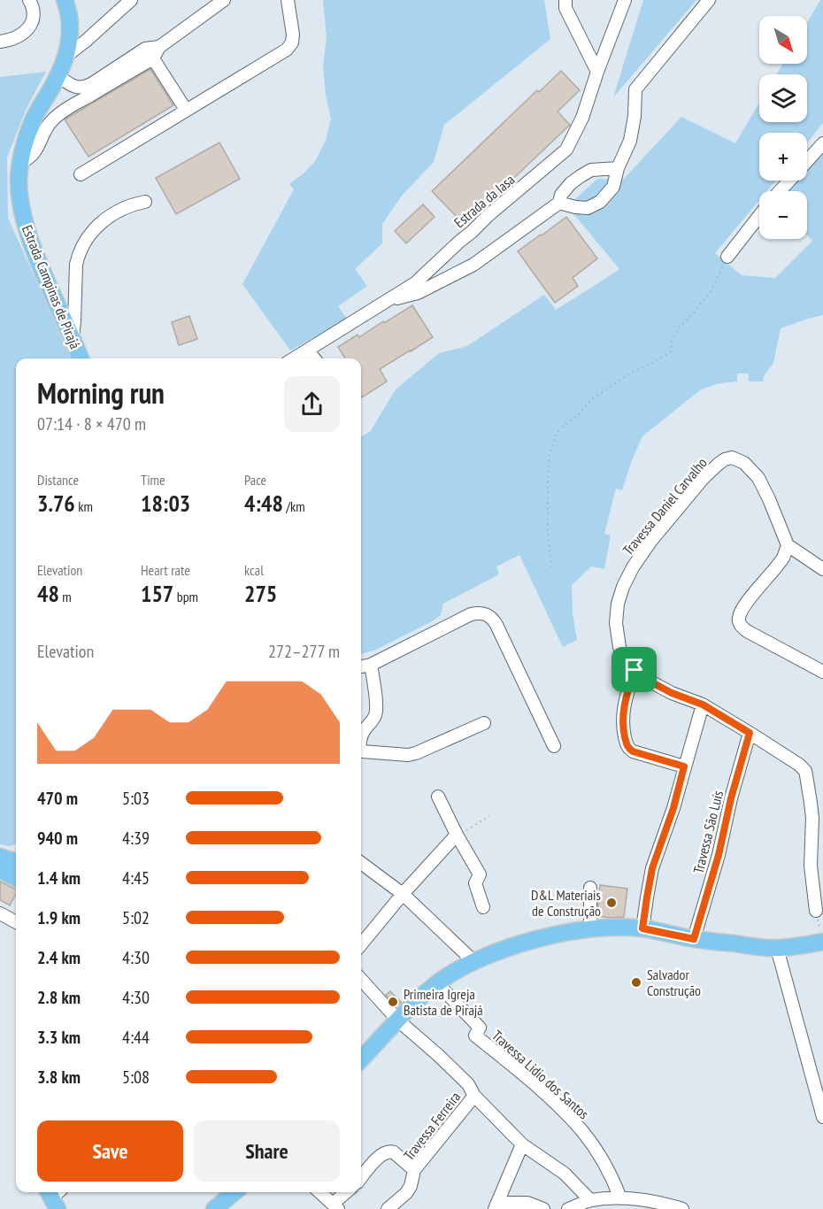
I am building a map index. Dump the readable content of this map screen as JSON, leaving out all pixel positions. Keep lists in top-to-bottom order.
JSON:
{
  "streets": {
    "main road": ["Estrada Campinas de Pirajá"],
    "street": [
      "Estrada da Iasa",
      "Travessa Daniel Carvalho",
      "Travessa São Luís",
      "Travessa Lidio dos Santos",
      "Travessa Ferreira"
    ]
  },
  "crossings": [
    ["Travessa Daniel Carvalho", "Travessa São Luís"]
  ],
  "places": ["D&L Materiais de Construção", "Salvador Construção", "Primeira Igreja Batista de Pirajá"],
  "north": "bottom right",
  "page": {
    "map_buttons": ["+", "−"],
    "heading": ["Morning run", "07:14 · 8 × 470 m"],
    "stats": [
      ["Distance", "3.76 km"],
      ["Time", "18:03"],
      ["Pace", "4:48 /km"],
      ["Elevation", "48 m"],
      ["Heart rate", "157 bpm"],
      ["kcal", "275"]
    ],
    "chart": ["Elevation", "272–277 m"],
    "list": [
      {
        "name": "470 m",
        "note": "5:03"
      },
      {
        "name": "940 m",
        "note": "4:39"
      },
      {
        "name": "1.4 km",
        "note": "4:45"
      },
      {
        "name": "1.9 km",
        "note": "5:02"
      },
      {
        "name": "2.4 km",
        "note": "4:30"
      },
      {
        "name": "2.8 km",
        "note": "4:30"
      },
      {
        "name": "3.3 km",
        "note": "4:44"
      },
      {
        "name": "3.8 km",
        "note": "5:08"
      }
    ],
    "buttons": ["Save", "Share"]
  }
}
